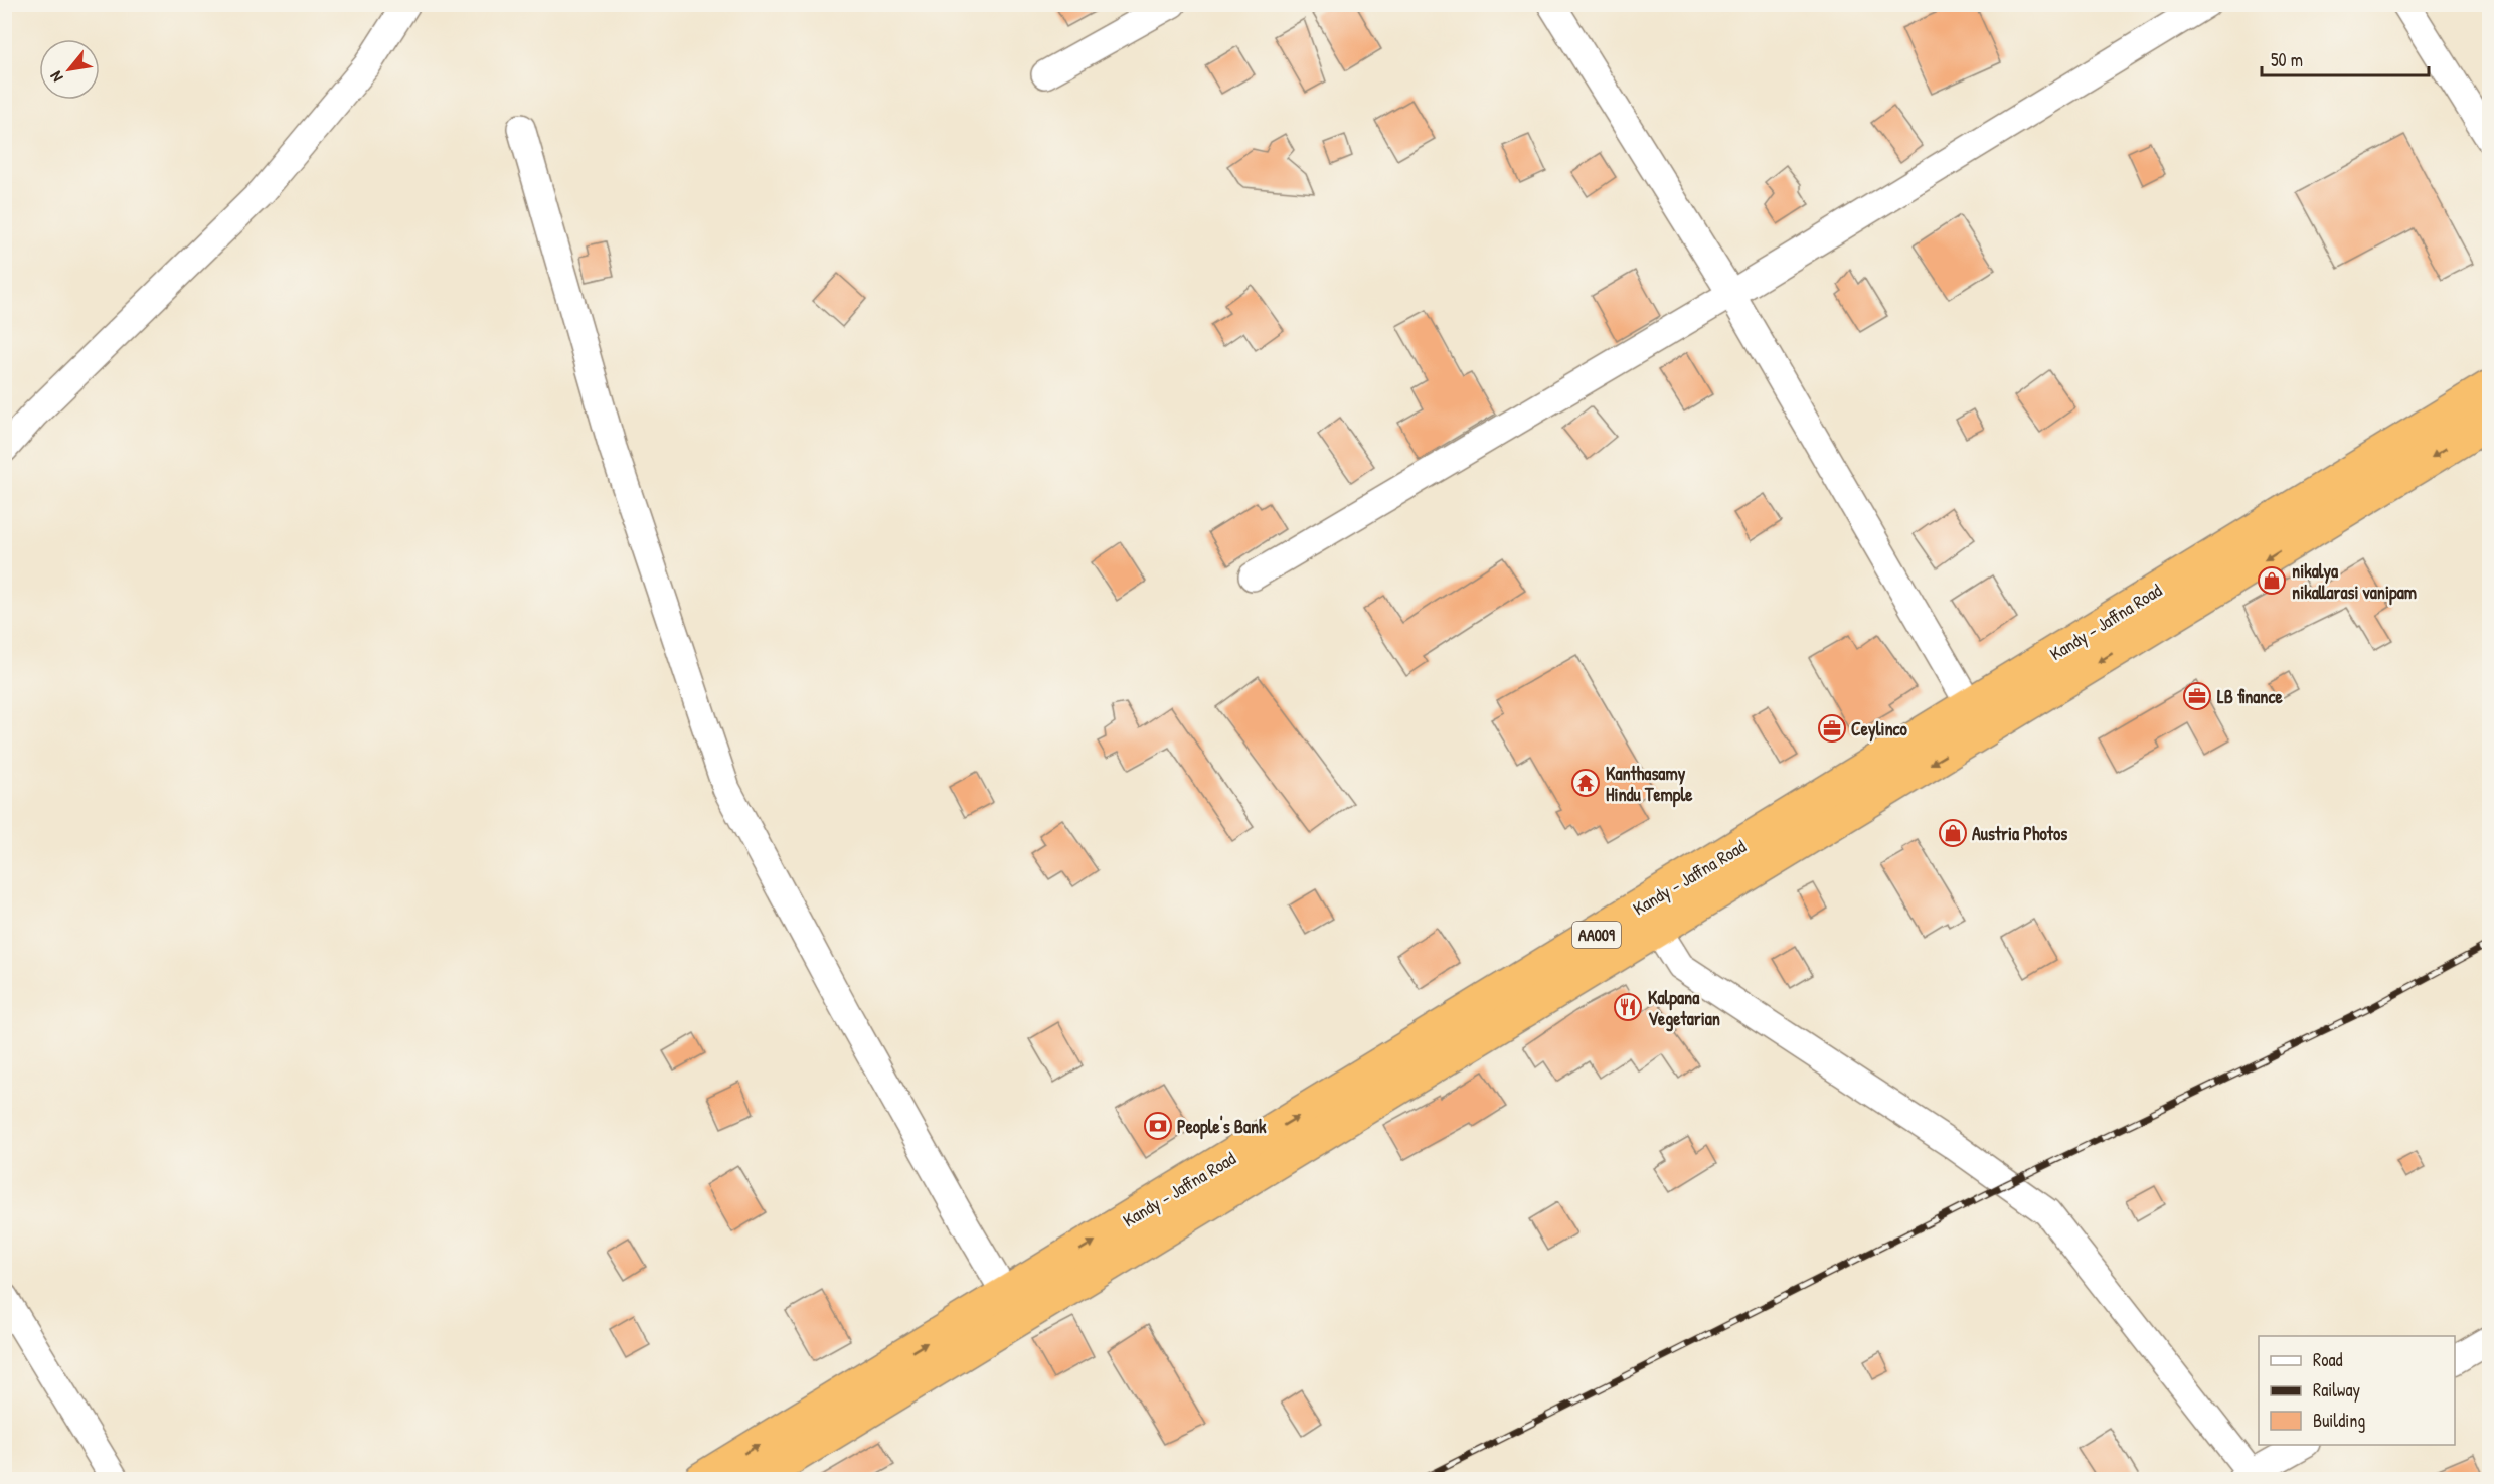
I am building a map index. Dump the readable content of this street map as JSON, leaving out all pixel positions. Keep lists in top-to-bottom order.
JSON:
{
  "streets": {
    "highway": ["Kandy - Jaffna Road", "AA009"]
  },
  "places": {
    "shop": ["nikalya nikallarasi vanipam", "Austria Photos"],
    "office": ["LB finance", "Ceylinco"],
    "temple": ["Kanthasamy Hindu Temple"],
    "restaurant": ["Kalpana Vegetarian"],
    "bank": ["People's Bank"]
  },
  "legend": ["Road", "Railway", "Building"],
  "scale_bar": "50 m",
  "north": "bottom left"
}
